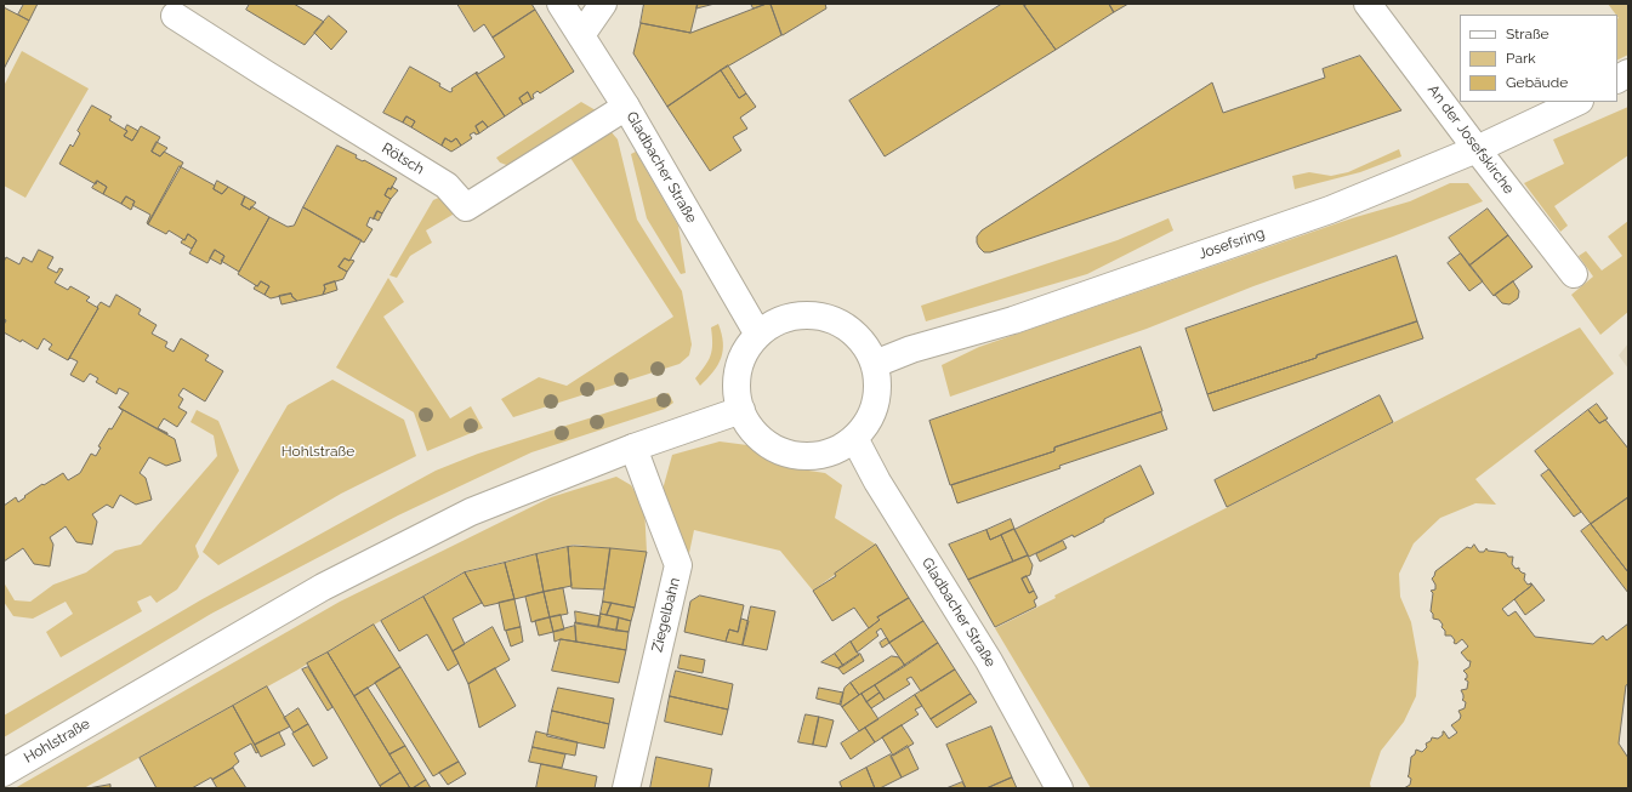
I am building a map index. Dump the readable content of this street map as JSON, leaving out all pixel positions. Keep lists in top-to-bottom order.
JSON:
{
  "streets": {
    "main road": [
      "An der Josefskirche",
      "Rötsch",
      "Gladbacher Straße",
      "Josefsring",
      "Ziegelbahn",
      "Hohlstraße"
    ]
  },
  "crossings": [
    ["An der Josefskirche", "Josefsring"],
    ["Rötsch", "Gladbacher Straße"],
    ["Gladbacher Straße", "Josefsring"],
    ["Gladbacher Straße", "Hohlstraße"],
    ["Josefsring", "Hohlstraße"],
    ["Ziegelbahn", "Hohlstraße"]
  ],
  "parks": ["Hohlstraße"],
  "legend": ["Straße", "Park", "Gebäude"]
}
